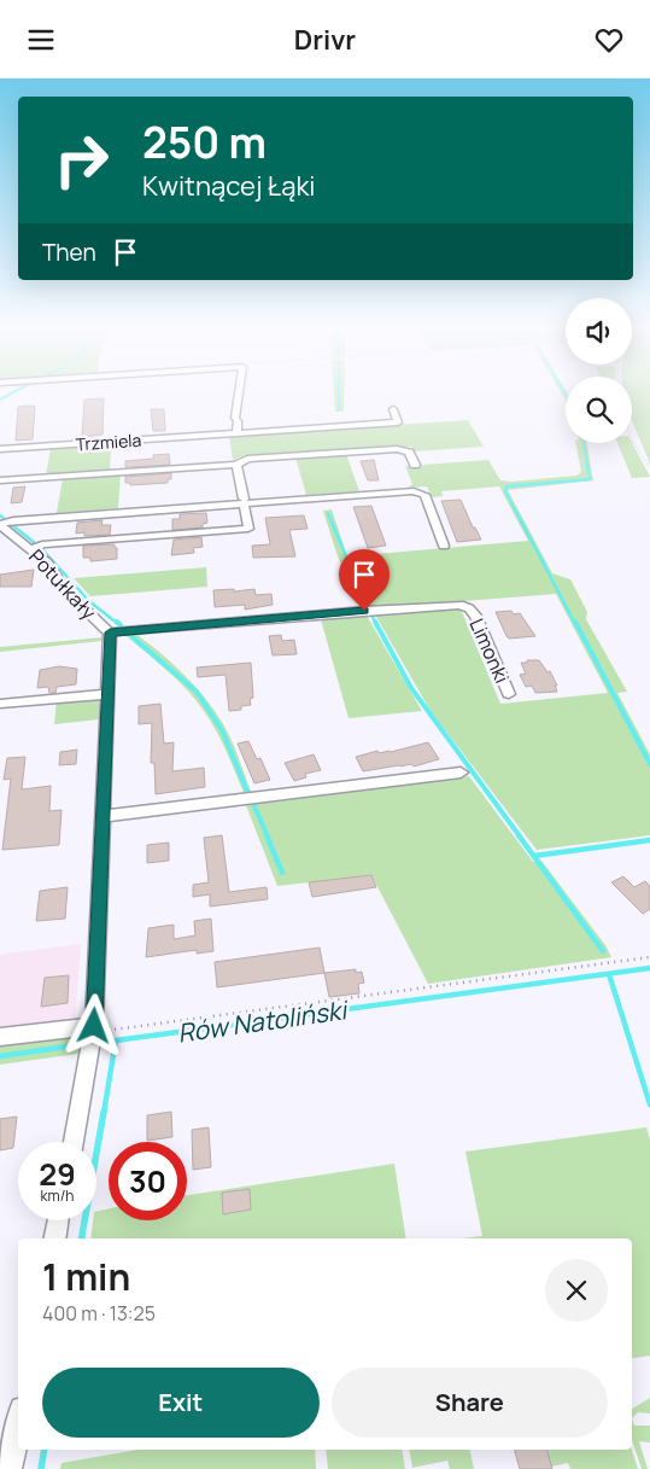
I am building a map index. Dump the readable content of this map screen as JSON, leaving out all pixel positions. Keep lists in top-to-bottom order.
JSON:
{
  "streets": {
    "street": ["Trzmiela", "Potułkały", "Limonki"]
  },
  "crossings": [
    ["Potułkały", "Limonki"]
  ],
  "water": ["Rów Natoliński"],
  "page": {
    "header": "Drivr",
    "turn": ["250 m", "Kwitnącej Łąki"],
    "then": "Then",
    "speed": "29 km/h",
    "limit": "30",
    "heading": ["1 min", "400 m · 13:25"],
    "buttons": ["Exit", "Share"]
  }
}
